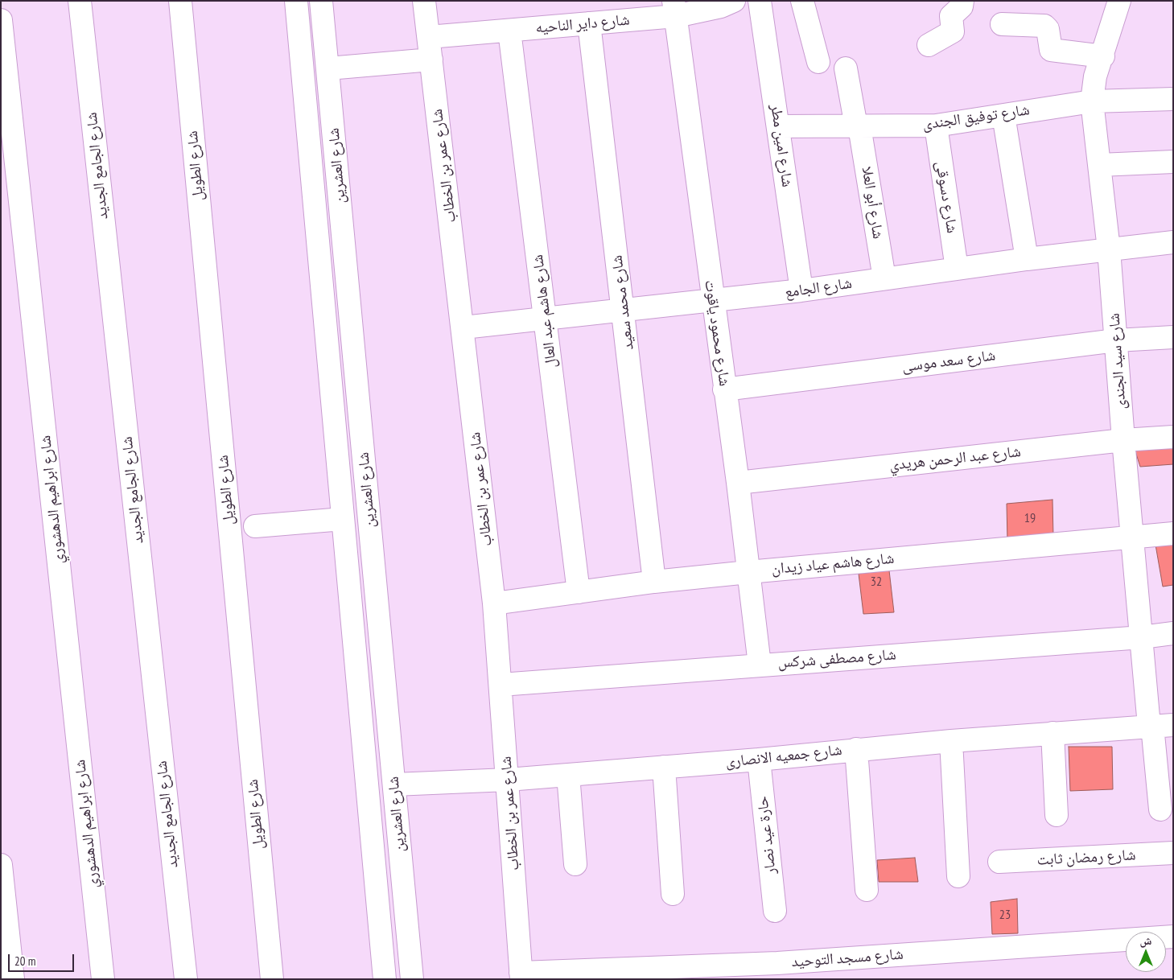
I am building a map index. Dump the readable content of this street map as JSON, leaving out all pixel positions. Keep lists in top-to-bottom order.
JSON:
{
  "streets": {
    "street": [
      "شارع داير الناحيه",
      "شارع توفيق الجندى",
      "شارع امين مطر",
      "شارع الجامع الجديد",
      "شارع الطويل",
      "شارع العشرين",
      "شارع عمر بن الخطاب",
      "شارع دسوقى",
      "شارع أبو العلا",
      "شارع الجامع",
      "شارع محمد سعيد",
      "شارع هاشم عبد العال",
      "شارع محمود ياقوت",
      "شارع سعد موسى",
      "شارع سيد الجندى",
      "شارع عبد الرحمن هريدي",
      "شارع ابراهيم الدهشوري",
      "شارع هاشم عياد زيدان",
      "شارع مصطفى شركس",
      "شارع جمعيه الانصارى",
      "حارة عيد نصار",
      "شارع رمضان ثابت",
      "شارع مسجد التوحيد"
    ]
  },
  "crossings": [
    ["شارع داير الناحيه", "شارع عمر بن الخطاب"],
    ["شارع داير الناحيه", "شارع محمد سعيد"],
    ["شارع داير الناحيه", "شارع هاشم عبد العال"],
    ["شارع داير الناحيه", "شارع محمود ياقوت"],
    ["شارع توفيق الجندى", "شارع امين مطر"],
    ["شارع توفيق الجندى", "شارع دسوقى"],
    ["شارع توفيق الجندى", "شارع أبو العلا"],
    ["شارع توفيق الجندى", "شارع سيد الجندى"],
    ["شارع امين مطر", "شارع الجامع"],
    ["شارع العشرين", "شارع جمعيه الانصارى"],
    ["شارع عمر بن الخطاب", "شارع الجامع"],
    ["شارع عمر بن الخطاب", "شارع هاشم عياد زيدان"],
    ["شارع عمر بن الخطاب", "شارع مصطفى شركس"],
    ["شارع عمر بن الخطاب", "شارع جمعيه الانصارى"],
    ["شارع عمر بن الخطاب", "شارع مسجد التوحيد"],
    ["شارع دسوقى", "شارع الجامع"],
    ["شارع أبو العلا", "شارع الجامع"],
    ["شارع الجامع", "شارع محمد سعيد"],
    ["شارع الجامع", "شارع هاشم عبد العال"],
    ["شارع الجامع", "شارع محمود ياقوت"],
    ["شارع الجامع", "شارع سيد الجندى"],
    ["شارع محمد سعيد", "شارع هاشم عياد زيدان"],
    ["شارع هاشم عبد العال", "شارع هاشم عياد زيدان"],
    ["شارع محمود ياقوت", "شارع سعد موسى"],
    ["شارع محمود ياقوت", "شارع عبد الرحمن هريدي"],
    ["شارع محمود ياقوت", "شارع هاشم عياد زيدان"],
    ["شارع محمود ياقوت", "شارع مصطفى شركس"],
    ["شارع سعد موسى", "شارع سيد الجندى"],
    ["شارع سيد الجندى", "شارع عبد الرحمن هريدي"],
    ["شارع سيد الجندى", "شارع هاشم عياد زيدان"],
    ["شارع سيد الجندى", "شارع مصطفى شركس"],
    ["شارع سيد الجندى", "شارع جمعيه الانصارى"],
    ["شارع جمعيه الانصارى", "حارة عيد نصار"]
  ],
  "house_numbers": ["19", "32", "23"],
  "scale_bar": "20 m",
  "north": "top"
}
